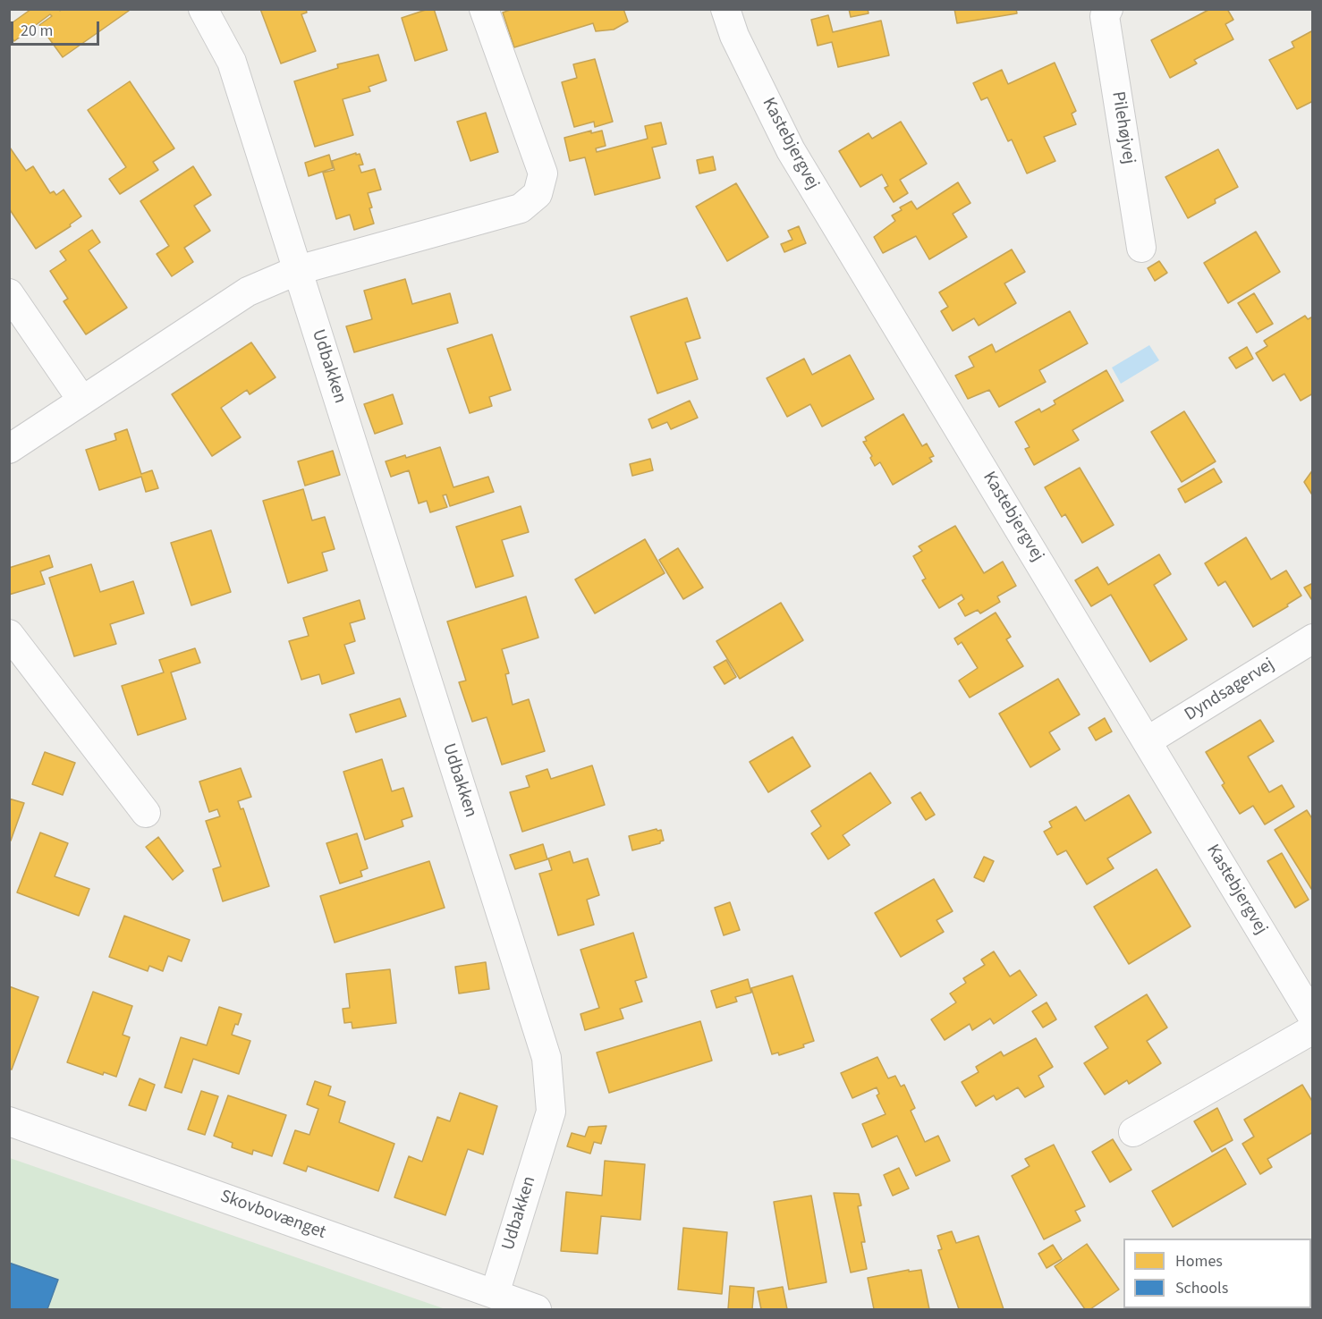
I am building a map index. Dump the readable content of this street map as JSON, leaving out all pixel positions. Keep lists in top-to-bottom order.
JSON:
{
  "streets": {
    "street": [
      "Pilehøjvej",
      "Kastebjergvej",
      "Udbakken",
      "Dyndsagervej",
      "Skovbovænget"
    ]
  },
  "crossings": [
    ["Kastebjergvej", "Dyndsagervej"],
    ["Udbakken", "Skovbovænget"]
  ],
  "legend": ["Homes", "Schools"],
  "scale_bar": "20 m"
}
